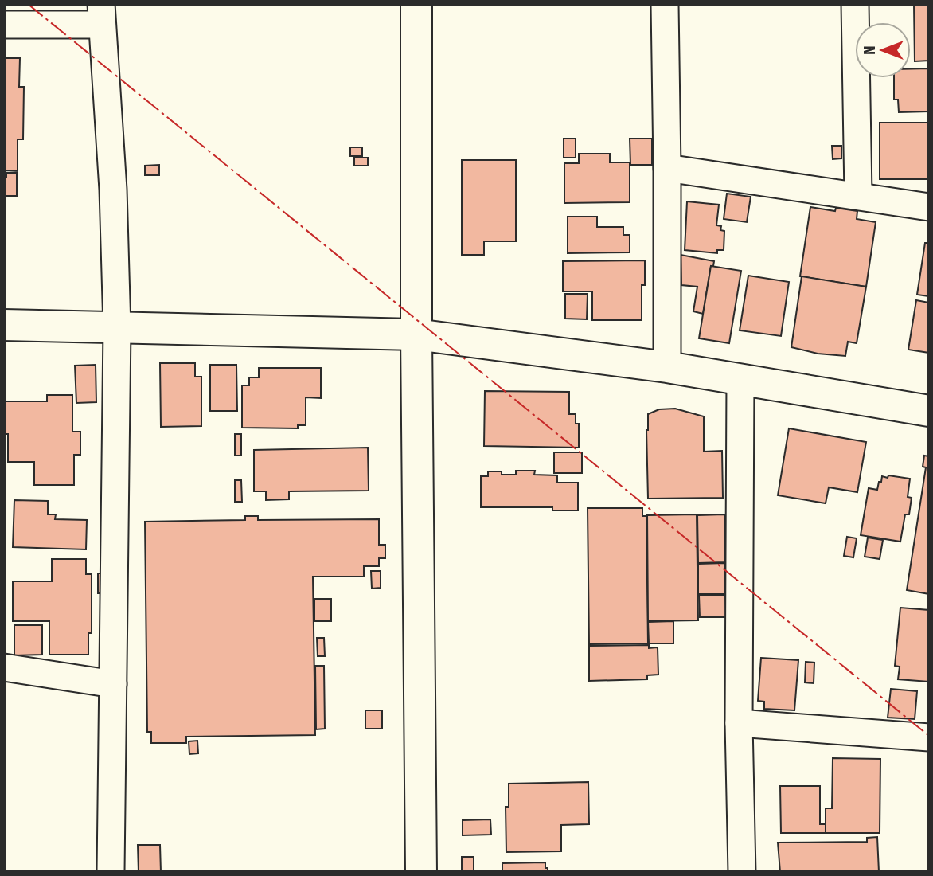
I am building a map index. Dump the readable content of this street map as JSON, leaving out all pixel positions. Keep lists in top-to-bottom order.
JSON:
{
  "north": "left"
}
